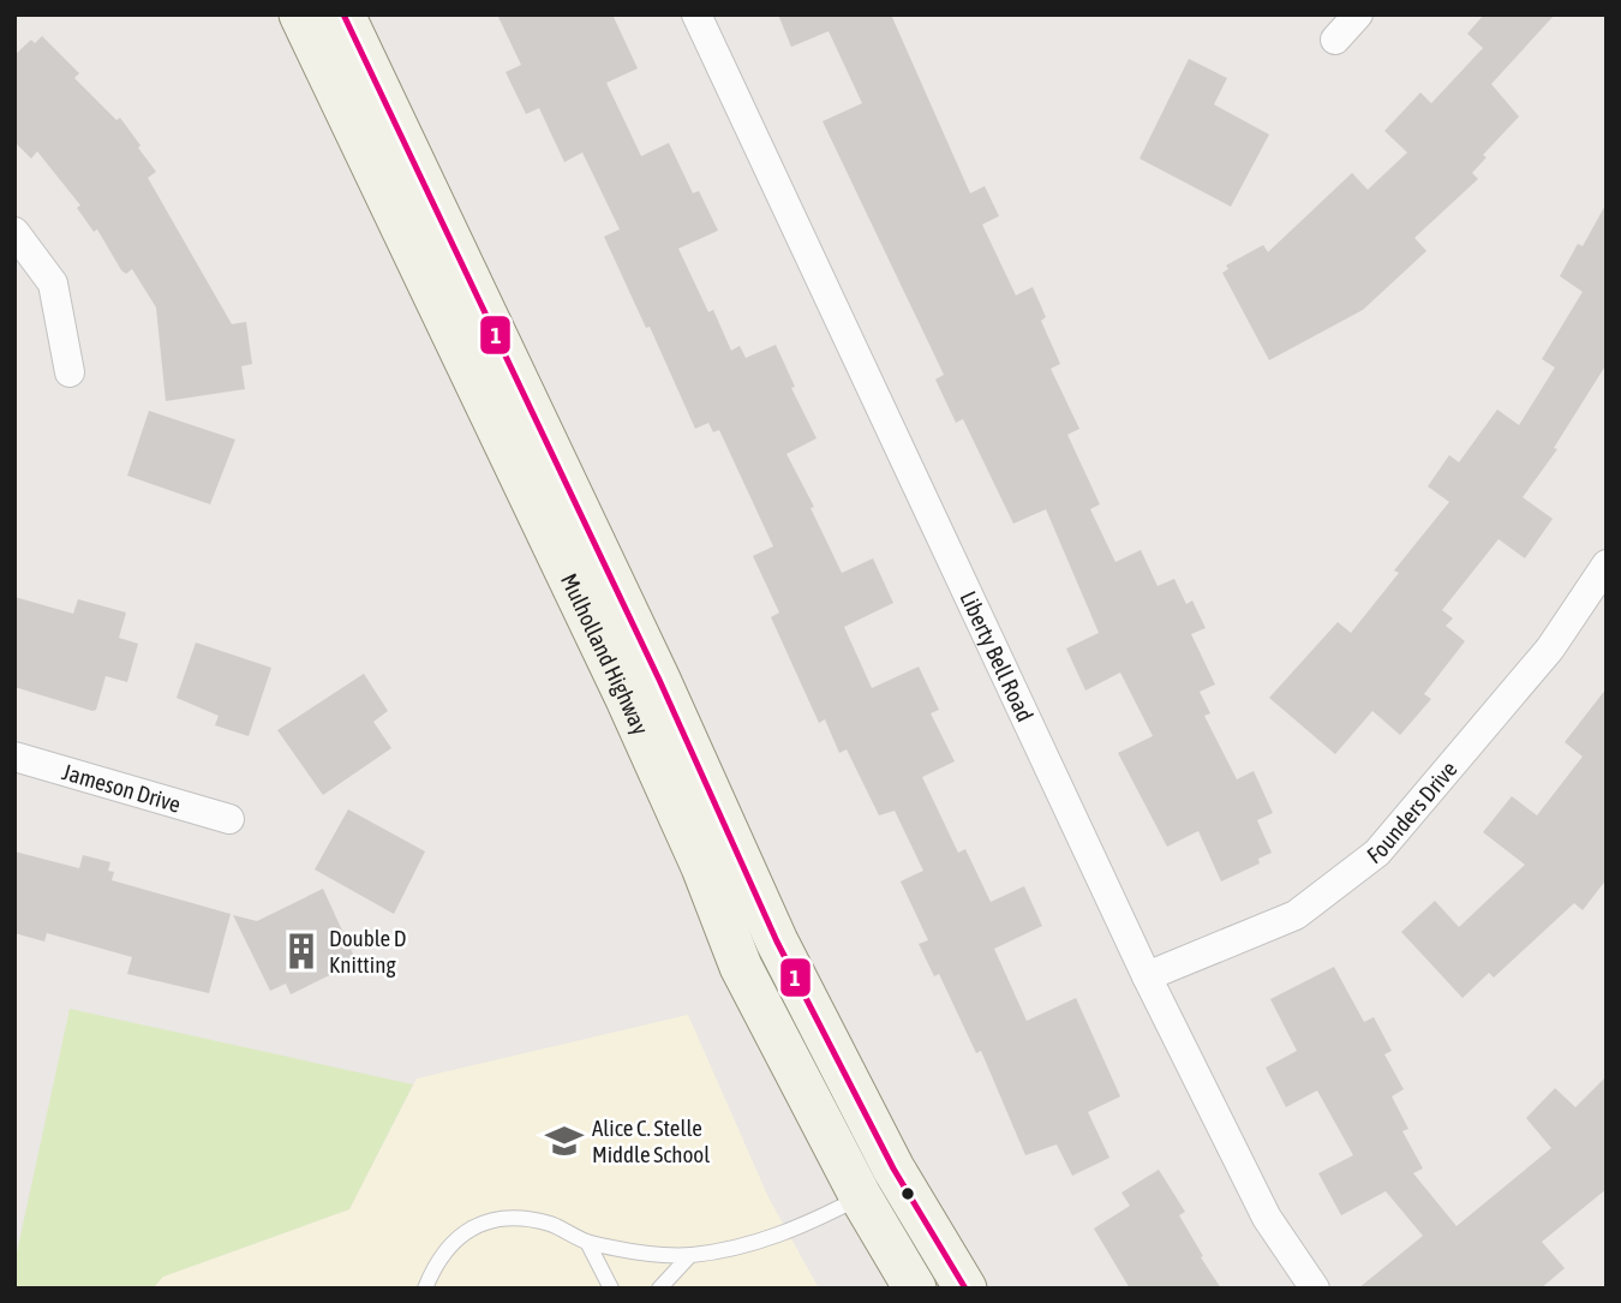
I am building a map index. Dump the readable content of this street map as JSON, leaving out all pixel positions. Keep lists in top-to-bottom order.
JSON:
{
  "streets": {
    "main road": ["Mulholland Highway"],
    "street": ["Liberty Bell Road", "Jameson Drive", "Founders Drive"]
  },
  "crossings": [
    ["Liberty Bell Road", "Founders Drive"]
  ],
  "places": {
    "building": ["Double D Knitting"],
    "school or university": ["Alice C. Stelle Middle School"]
  },
  "lines": ["transit line 1"]
}
